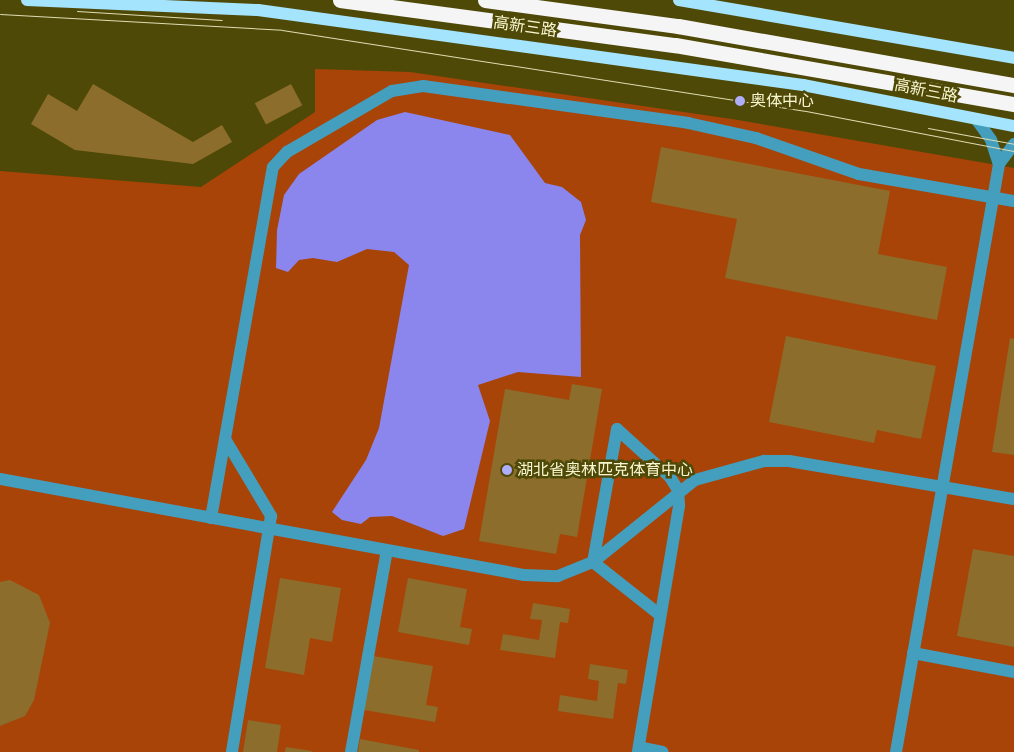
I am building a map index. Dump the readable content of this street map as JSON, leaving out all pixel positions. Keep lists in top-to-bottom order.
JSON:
{
  "streets": {
    "highway": ["高新三路"]
  },
  "places": ["奥体中心", "湖北省奥林匹克体育中心"]
}
